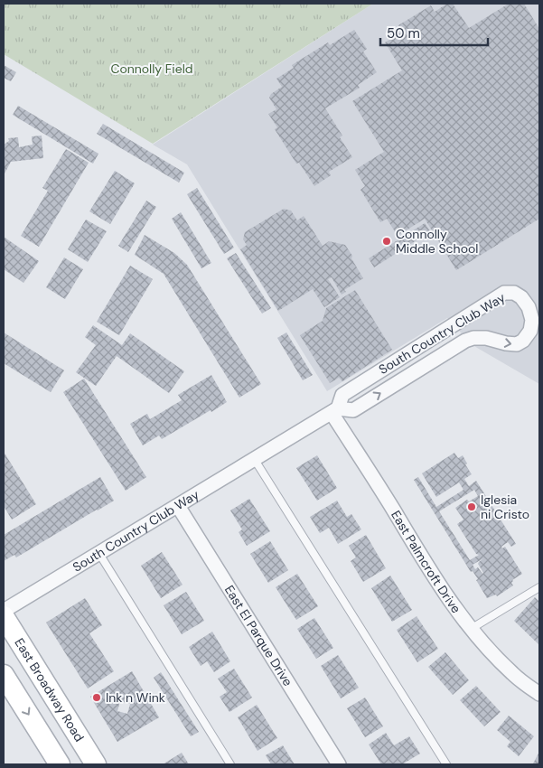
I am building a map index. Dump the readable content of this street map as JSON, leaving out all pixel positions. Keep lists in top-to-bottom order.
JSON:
{
  "streets": {
    "main road": ["East Broadway Road"],
    "street": ["South Country Club Way", "East Palmcroft Drive", "East El Parque Drive"]
  },
  "crossings": [
    ["South Country Club Way", "East Palmcroft Drive"],
    ["South Country Club Way", "East El Parque Drive"]
  ],
  "parks": ["Connolly Field"],
  "places": ["Connolly Middle School", "Iglesia ni Cristo", "Ink n Wink"],
  "scale_bar": "50 m"
}
